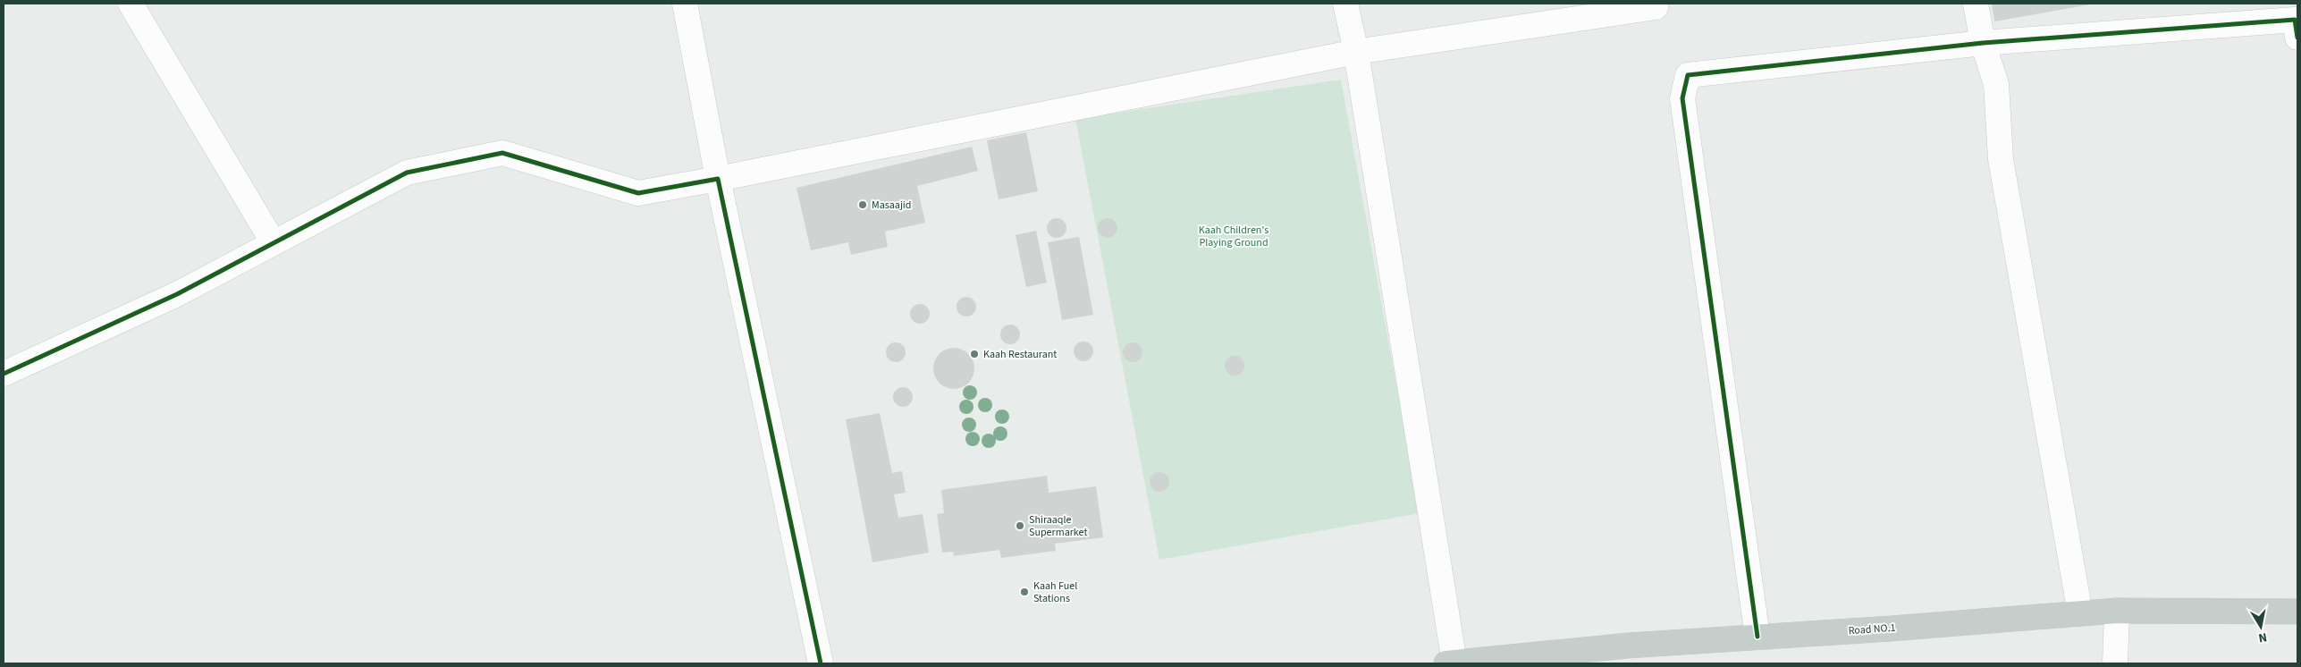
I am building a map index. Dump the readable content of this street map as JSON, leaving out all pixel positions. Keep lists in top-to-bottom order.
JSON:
{
  "streets": {
    "highway": ["Road NO.1"]
  },
  "parks": ["Kaah Children's Playing Ground"],
  "places": [
    "Masaajid",
    "Kaah Restaurant",
    "Shiraaqle Supermarket",
    "Kaah Fuel Stations"
  ],
  "north": "bottom"
}
